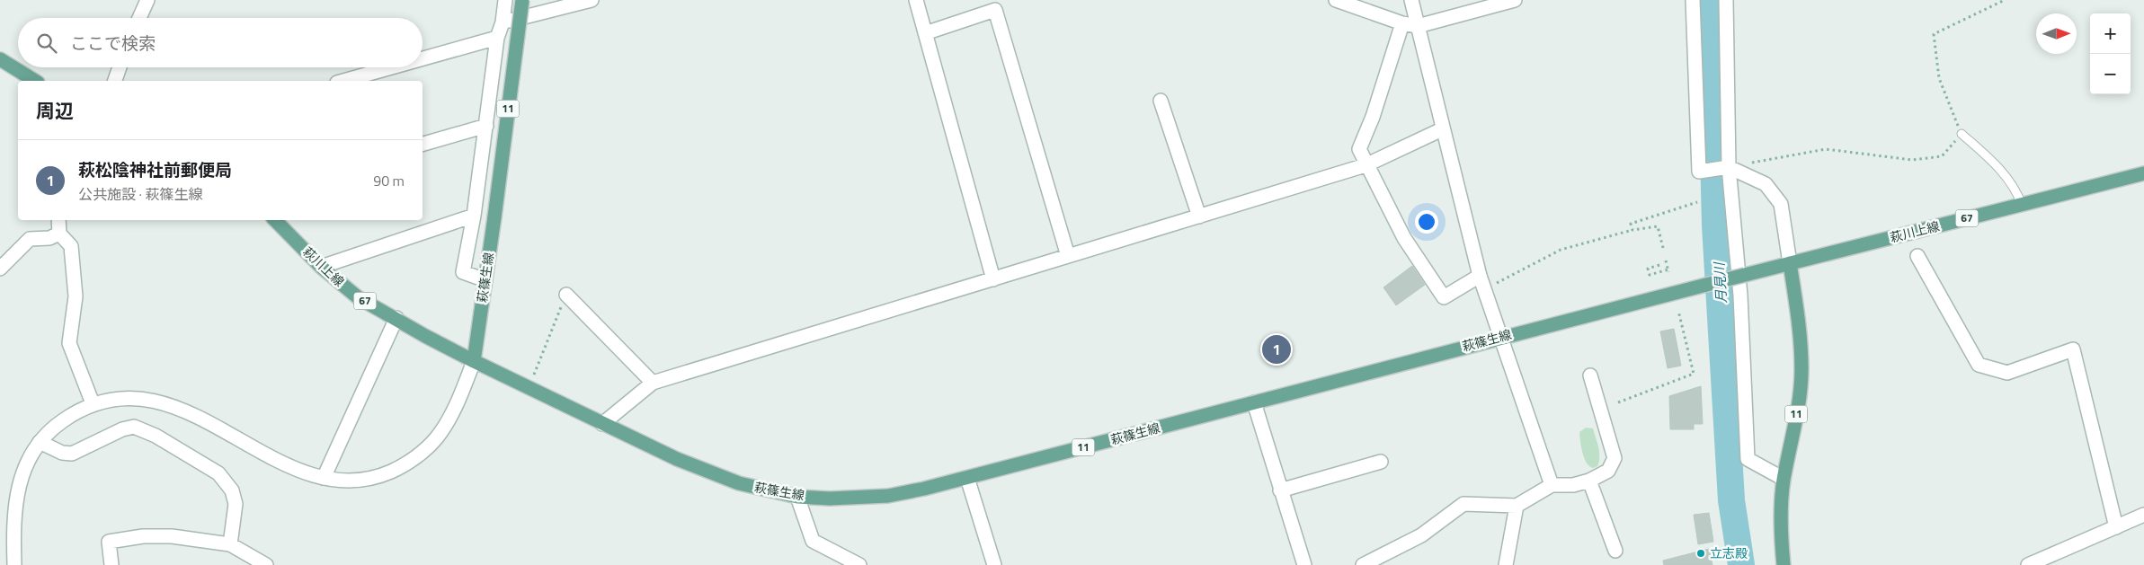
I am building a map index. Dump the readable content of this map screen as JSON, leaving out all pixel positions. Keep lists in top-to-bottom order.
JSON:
{
  "streets": {
    "main road": [
      "11",
      "67",
      "萩川上線",
      "萩篠生線"
    ]
  },
  "crossings": [
    ["11", "萩川上線"],
    ["11", "萩篠生線"],
    ["萩川上線", "萩篠生線"]
  ],
  "water": ["月見川"],
  "places": ["立志殿"],
  "north": "right",
  "page": {
    "map_buttons": ["+", "−"],
    "search": "ここで検索",
    "heading": "周辺",
    "list": [
      {
        "mark": "1",
        "name": "萩松陰神社前郵便局",
        "note": "公共施設 · 萩篠生線",
        "value": "90 m"
      }
    ],
    "pins": "1"
  }
}
